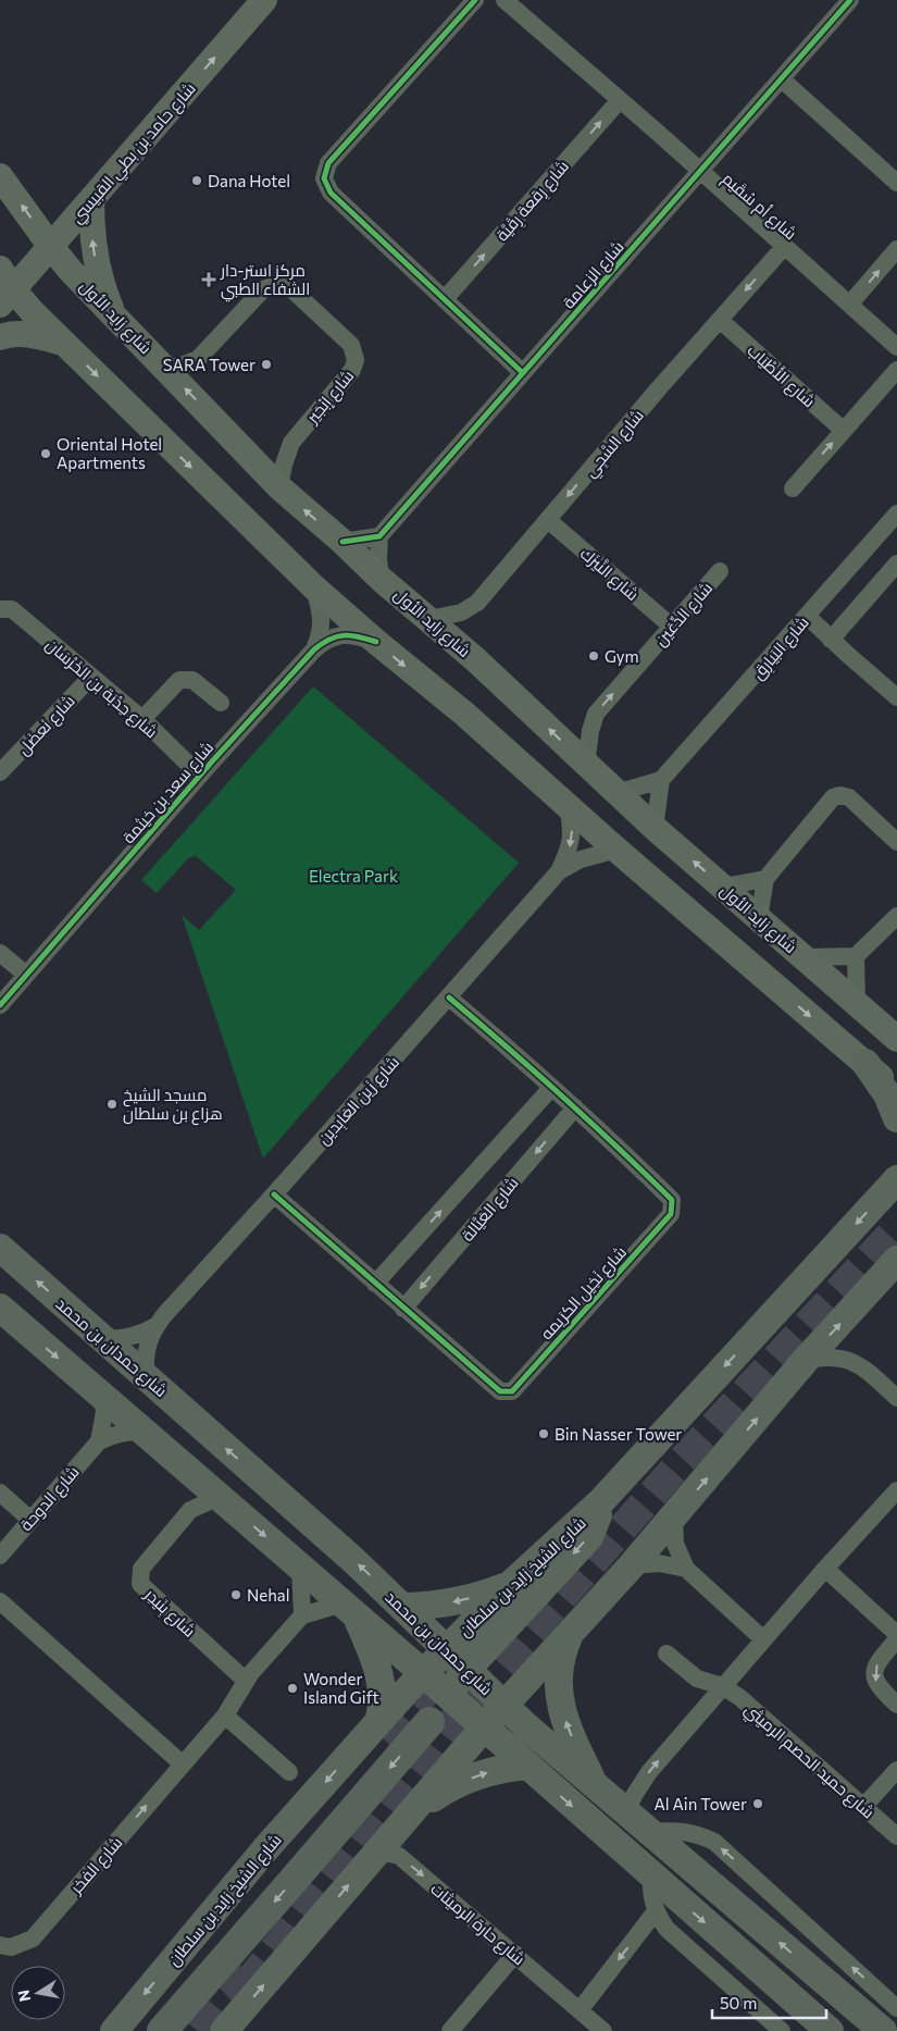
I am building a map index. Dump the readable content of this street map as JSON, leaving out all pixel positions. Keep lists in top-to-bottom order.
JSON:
{
  "streets": {
    "main road": [
      "شارع حامد بن بطي القبيسي",
      "شارع زايد الأول",
      "شارع حمدان بن محمد",
      "شارع الشيخ زايد بن سلطان"
    ],
    "street": [
      "شارع رِقعة رِقَيَّة",
      "شارع أم سُقَيم",
      "شارع الزعامة",
      "شارع الأَطْيَاب",
      "شارع إبْجَير",
      "شارع السَّجِي",
      "شارع النَّيزَك",
      "شارع الدِّعَين",
      "شارع البَيارِق",
      "شارع حِدْبَة بن الخَرْسَان",
      "شارع نَعضَل",
      "شارع سعد بن خيثمة",
      "شارع زَين العَابِدين",
      "شارع العَيَّالة",
      "شارع نَخِيل الكرَيمه",
      "شارع الدوحة",
      "شارع بِنَيدِر",
      "شارع حميد الحصم الرميثي",
      "شارع الفخر",
      "شارع حارة الرميثات"
    ]
  },
  "crossings": [
    ["شارع حامد بن بطي القبيسي", "شارع زايد الأول"],
    ["شارع رِقعة رِقَيَّة", "شارع أم سُقَيم"],
    ["شارع أم سُقَيم", "شارع الزعامة"],
    ["شارع أم سُقَيم", "شارع السَّجِي"],
    ["شارع زايد الأول", "شارع إبْجَير"],
    ["شارع زايد الأول", "شارع السَّجِي"],
    ["شارع زايد الأول", "شارع الدِّعَين"],
    ["شارع الأَطْيَاب", "شارع السَّجِي"],
    ["شارع السَّجِي", "شارع النَّيزَك"],
    ["شارع النَّيزَك", "شارع الدِّعَين"],
    ["شارع حِدْبَة بن الخَرْسَان", "شارع نَعضَل"],
    ["شارع حِدْبَة بن الخَرْسَان", "شارع سعد بن خيثمة"],
    ["شارع زَين العَابِدين", "شارع نَخِيل الكرَيمه"],
    ["شارع زَين العَابِدين", "شارع حمدان بن محمد"],
    ["شارع العَيَّالة", "شارع نَخِيل الكرَيمه"],
    ["شارع حمدان بن محمد", "شارع الدوحة"],
    ["شارع حمدان بن محمد", "شارع الشيخ زايد بن سلطان"],
    ["شارع حمدان بن محمد", "شارع بِنَيدِر"],
    ["شارع بِنَيدِر", "شارع الفخر"]
  ],
  "one_way": [
    "شارع حامد بن بطي القبيسي",
    "شارع رِقعة رِقَيَّة",
    "شارع السَّجِي",
    "شارع الدِّعَين",
    "شارع الفخر",
    "شارع حارة الرميثات"
  ],
  "parks": ["Electra Park"],
  "places": {
    "other": [
      "Dana Hotel",
      "SARA Tower",
      "Oriental Hotel Apartments",
      "Gym",
      "مسجد الشيخ هزاع بن سلطان",
      "Bin Nasser Tower",
      "Nehal",
      "Wonder Island Gift",
      "Al Ain Tower"
    ],
    "health": ["مركز استر-دار الشفاء الطبي"]
  },
  "scale_bar": "50 m",
  "north": "left"
}
